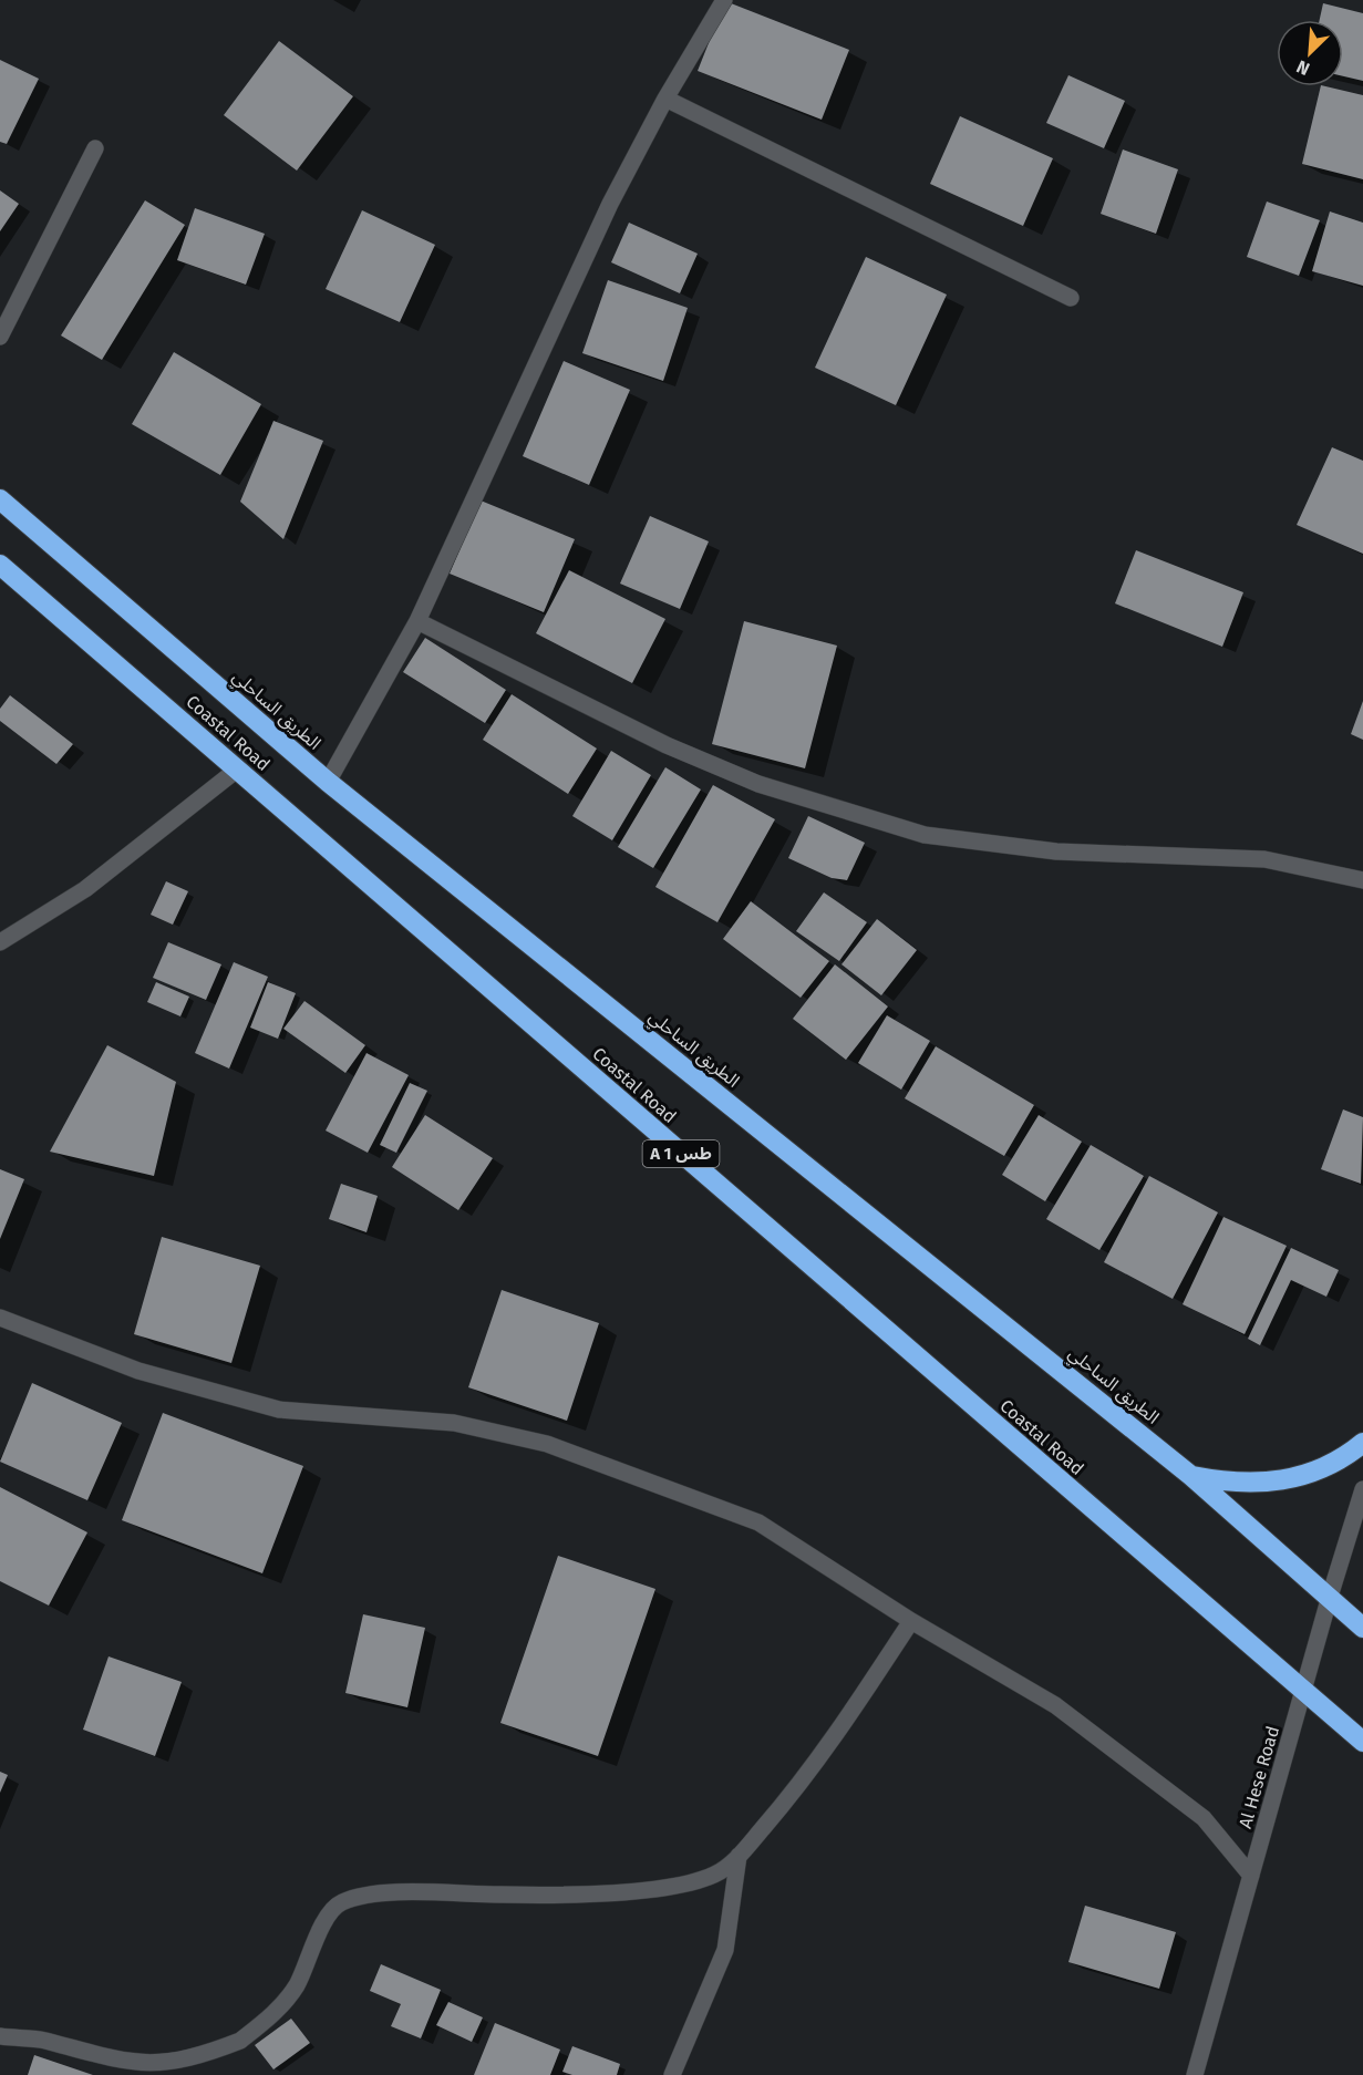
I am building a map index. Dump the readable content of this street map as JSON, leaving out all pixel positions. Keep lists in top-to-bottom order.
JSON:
{
  "streets": {
    "highway": ["الطريق الساحلي", "Coastal Road", "A 1 طس"],
    "street": ["Al Hese Road"]
  },
  "crossings": [
    ["الطريق الساحلي", "Al Hese Road"],
    ["Coastal Road", "Al Hese Road"]
  ],
  "north": "bottom left"
}
